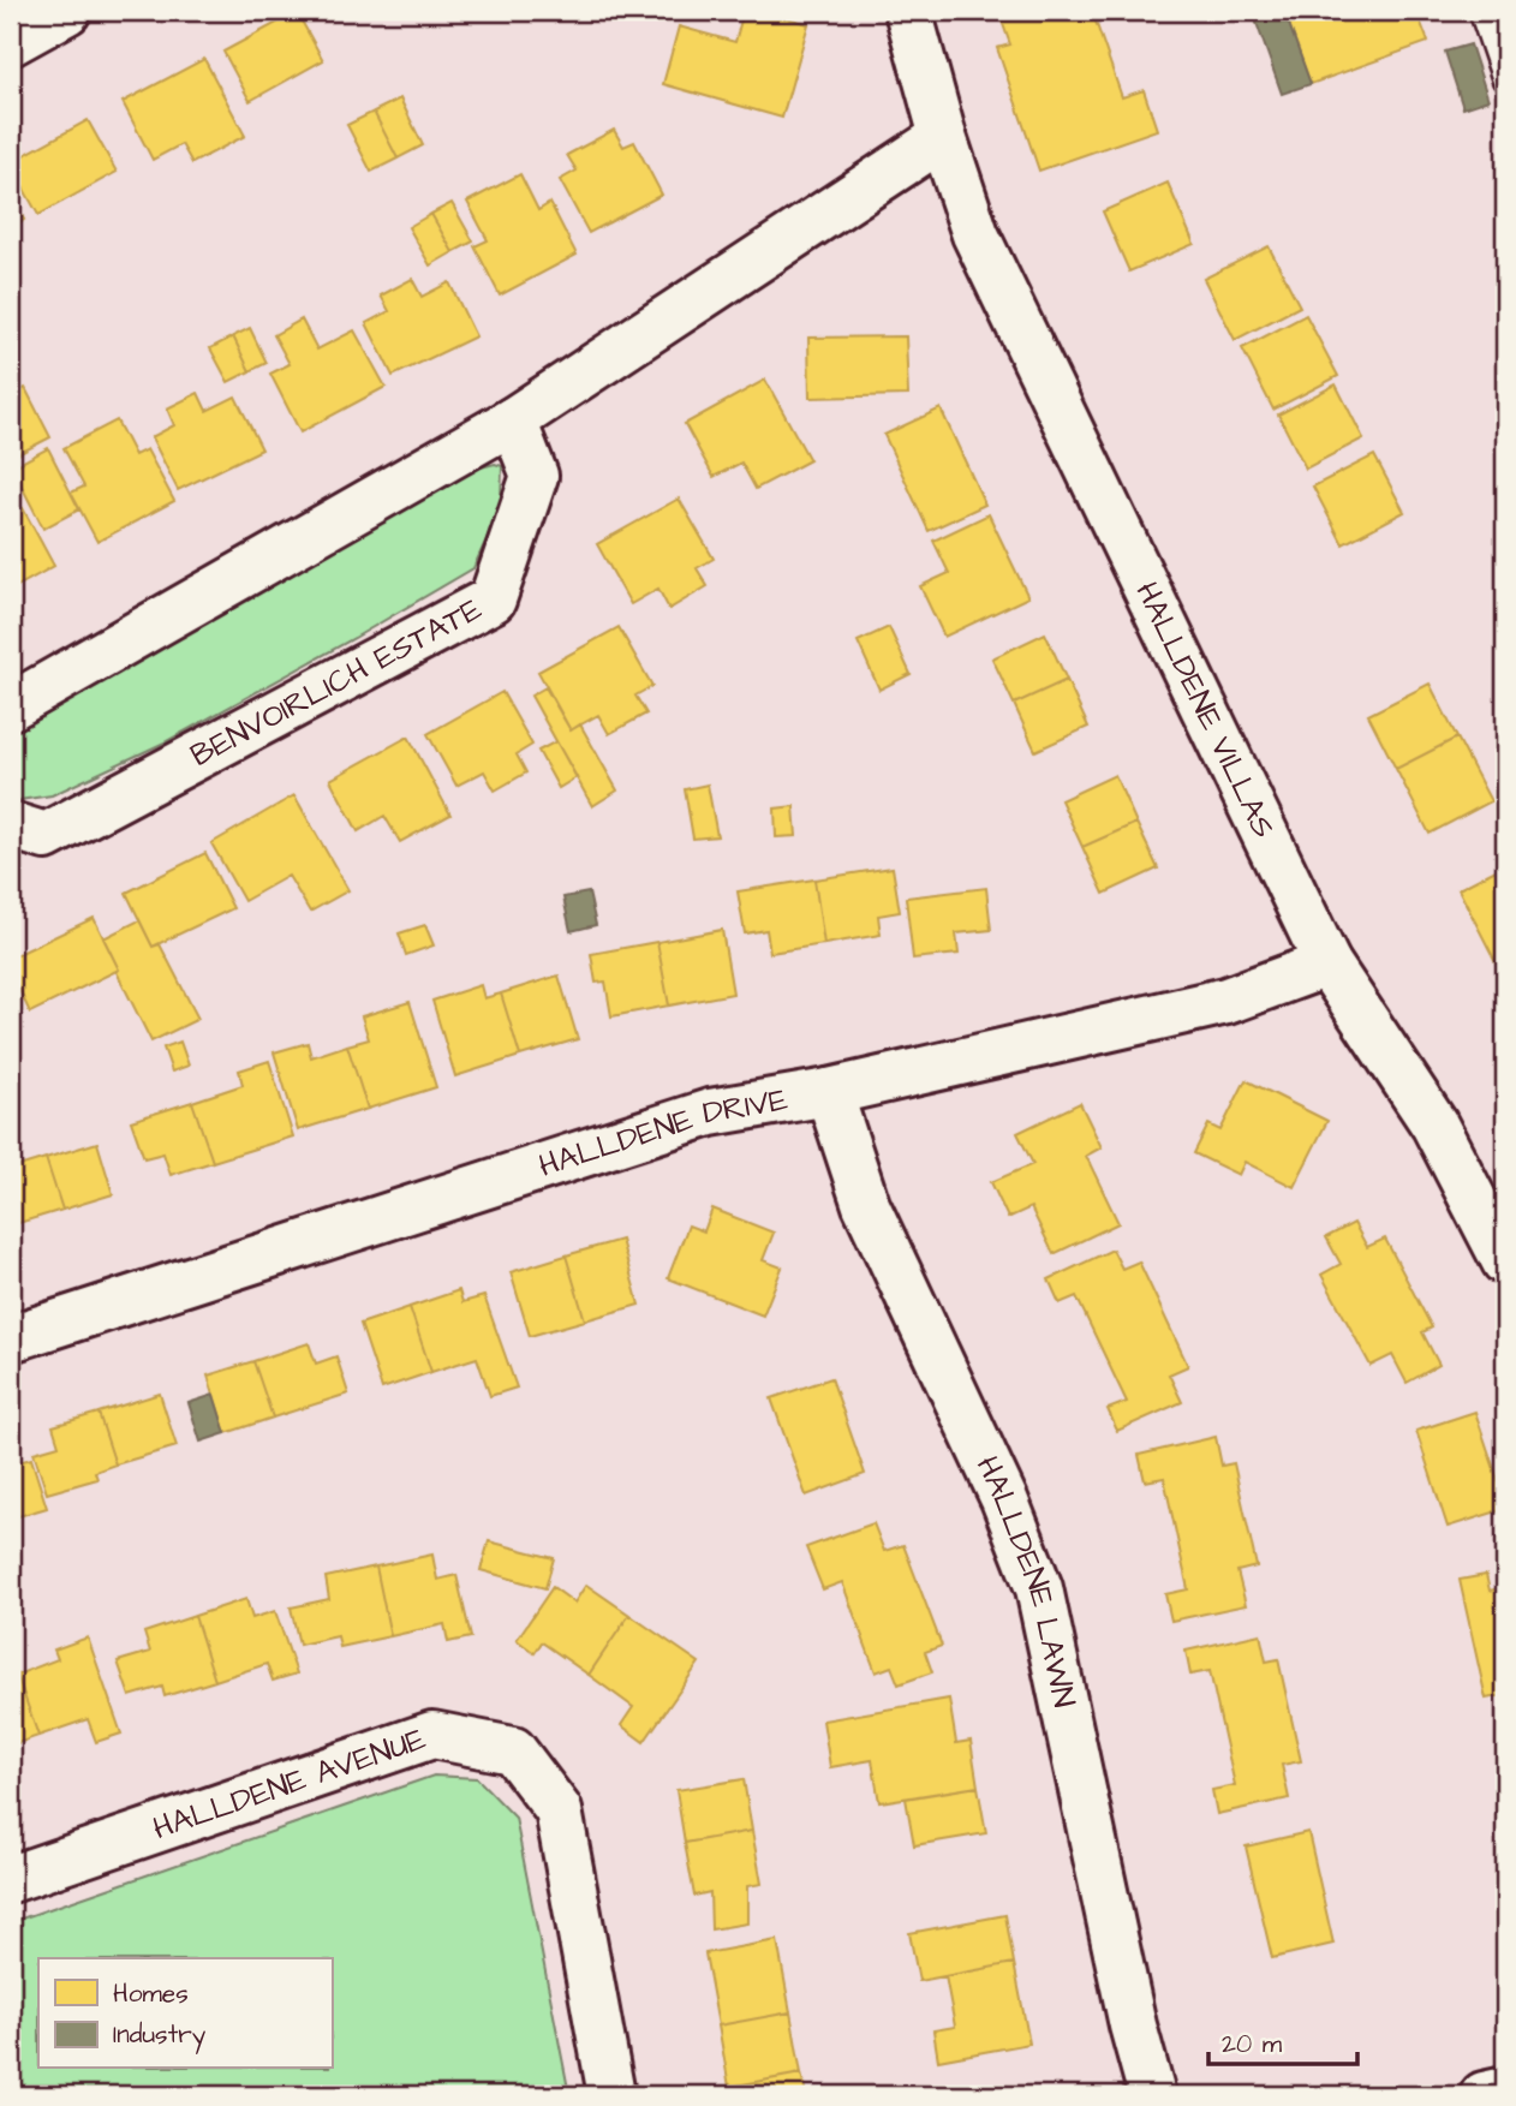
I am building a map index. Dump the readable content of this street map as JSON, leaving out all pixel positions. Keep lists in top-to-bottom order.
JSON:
{
  "streets": {
    "street": [
      "BENVOIRLICH ESTATE",
      "HALLDENE VILLAS",
      "HALLDENE DRIVE",
      "HALLDENE LAWN",
      "HALLDENE AVENUE"
    ]
  },
  "crossings": [
    ["HALLDENE VILLAS", "HALLDENE DRIVE"],
    ["HALLDENE DRIVE", "HALLDENE LAWN"]
  ],
  "legend": ["Homes", "Industry"],
  "scale_bar": "20 m"
}
